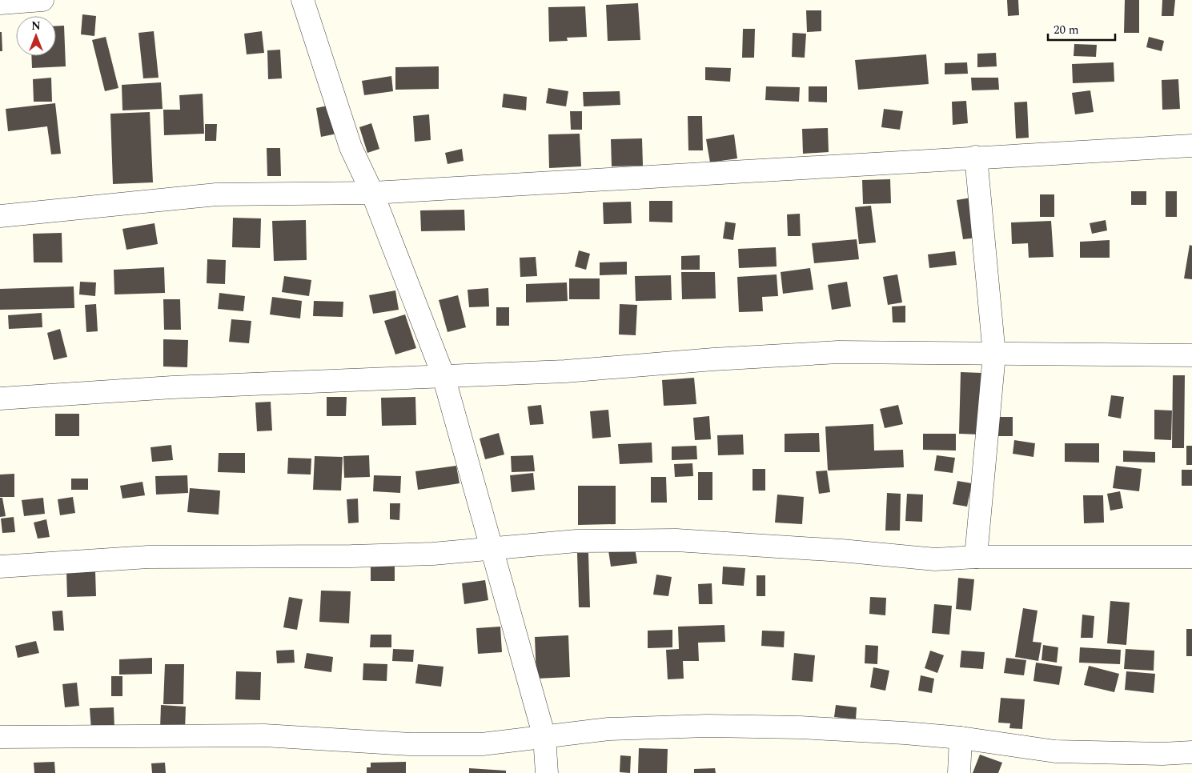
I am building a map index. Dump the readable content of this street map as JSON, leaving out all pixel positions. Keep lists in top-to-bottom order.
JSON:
{
  "scale_bar": "20 m",
  "north": "top"
}
